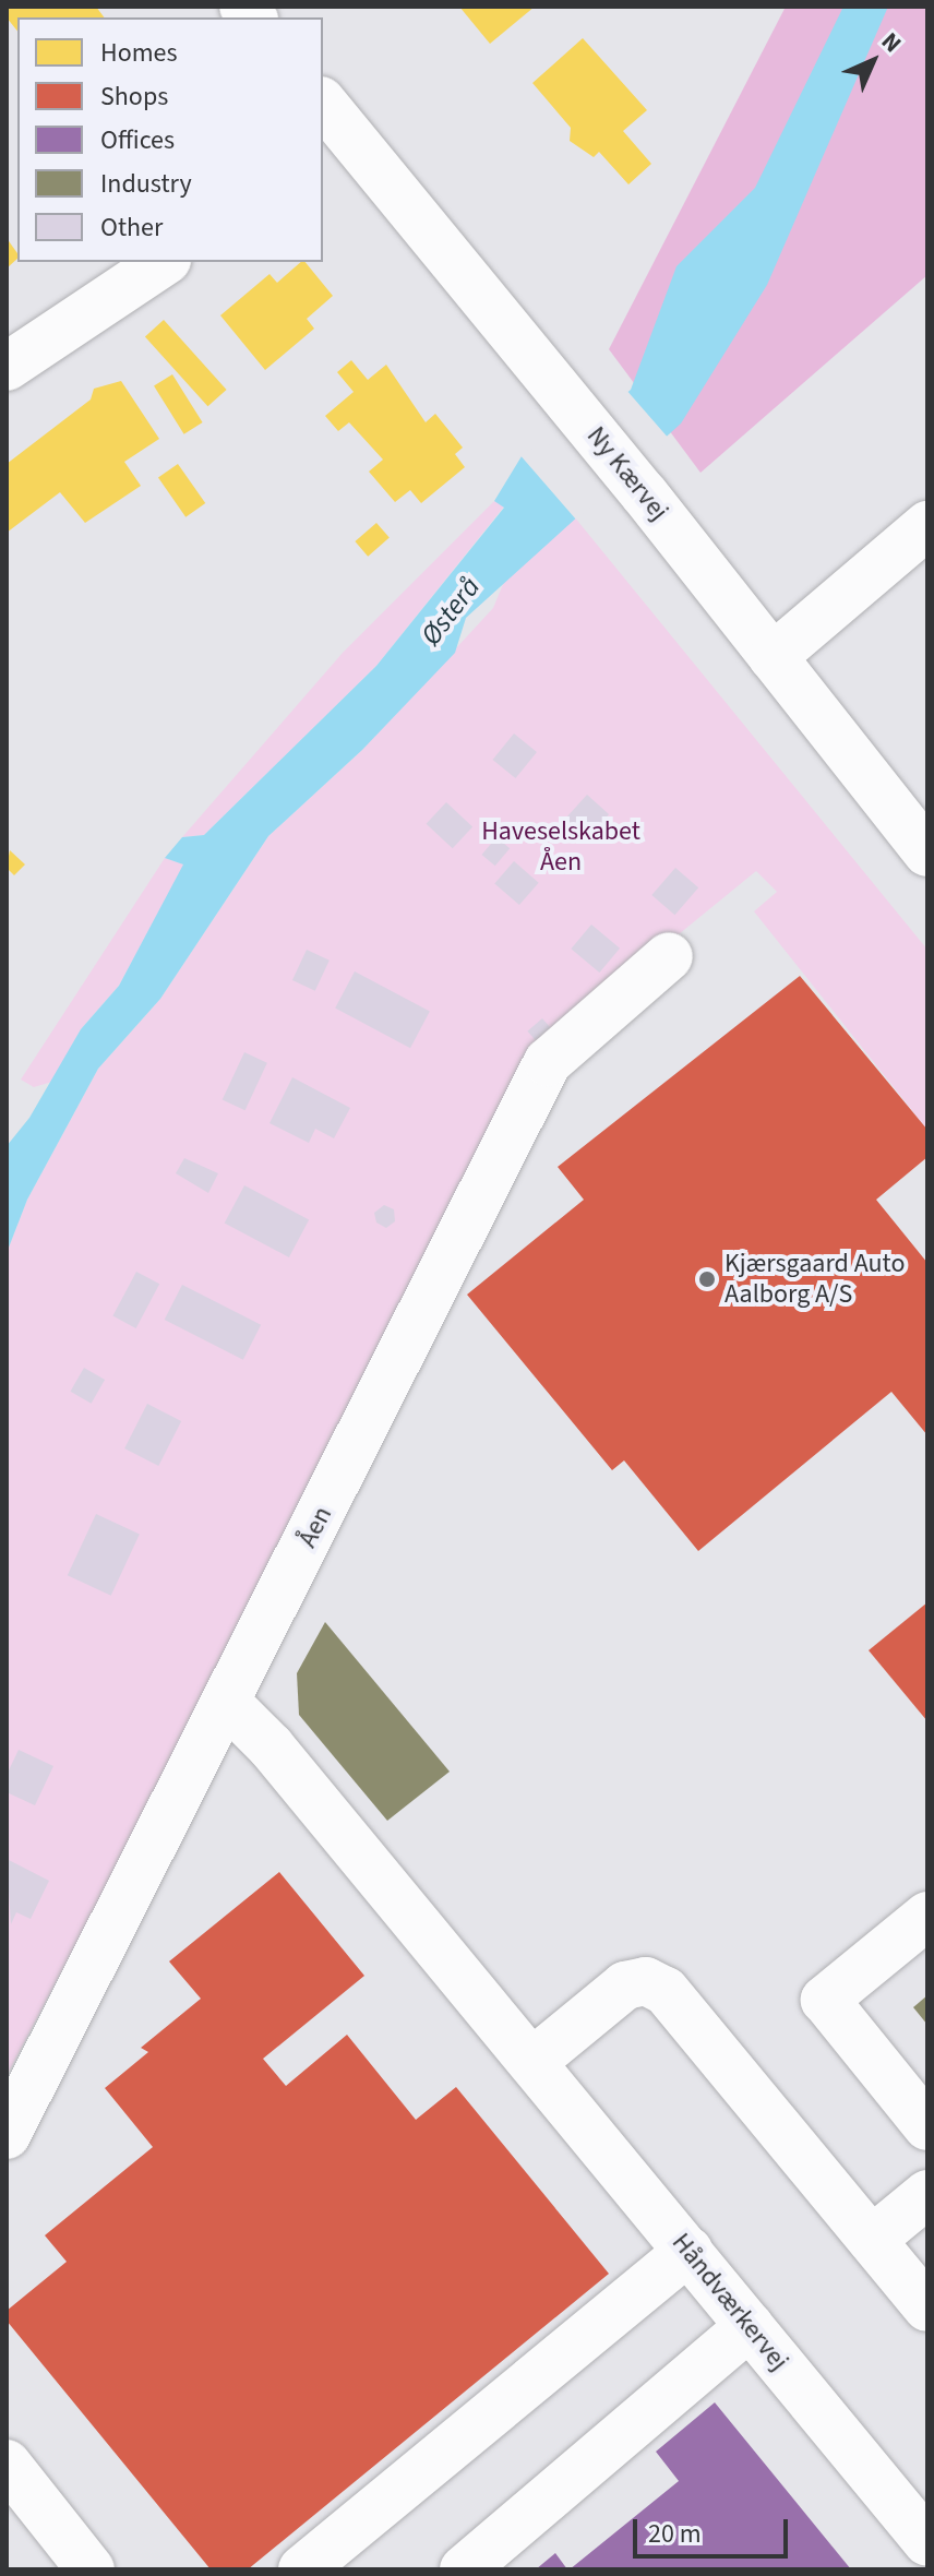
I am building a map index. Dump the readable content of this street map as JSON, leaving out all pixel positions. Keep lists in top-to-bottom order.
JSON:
{
  "streets": {
    "street": ["Ny Kærvej", "Åen", "Håndværkervej"]
  },
  "crossings": [
    ["Åen", "Håndværkervej"]
  ],
  "water": ["Østerå"],
  "parks": ["Haveselskabet Åen"],
  "places": ["Kjærsgaard Auto Aalborg A/S"],
  "legend": [
    "Homes",
    "Shops",
    "Offices",
    "Industry",
    "Other"
  ],
  "scale_bar": "20 m",
  "north": "top right"
}
